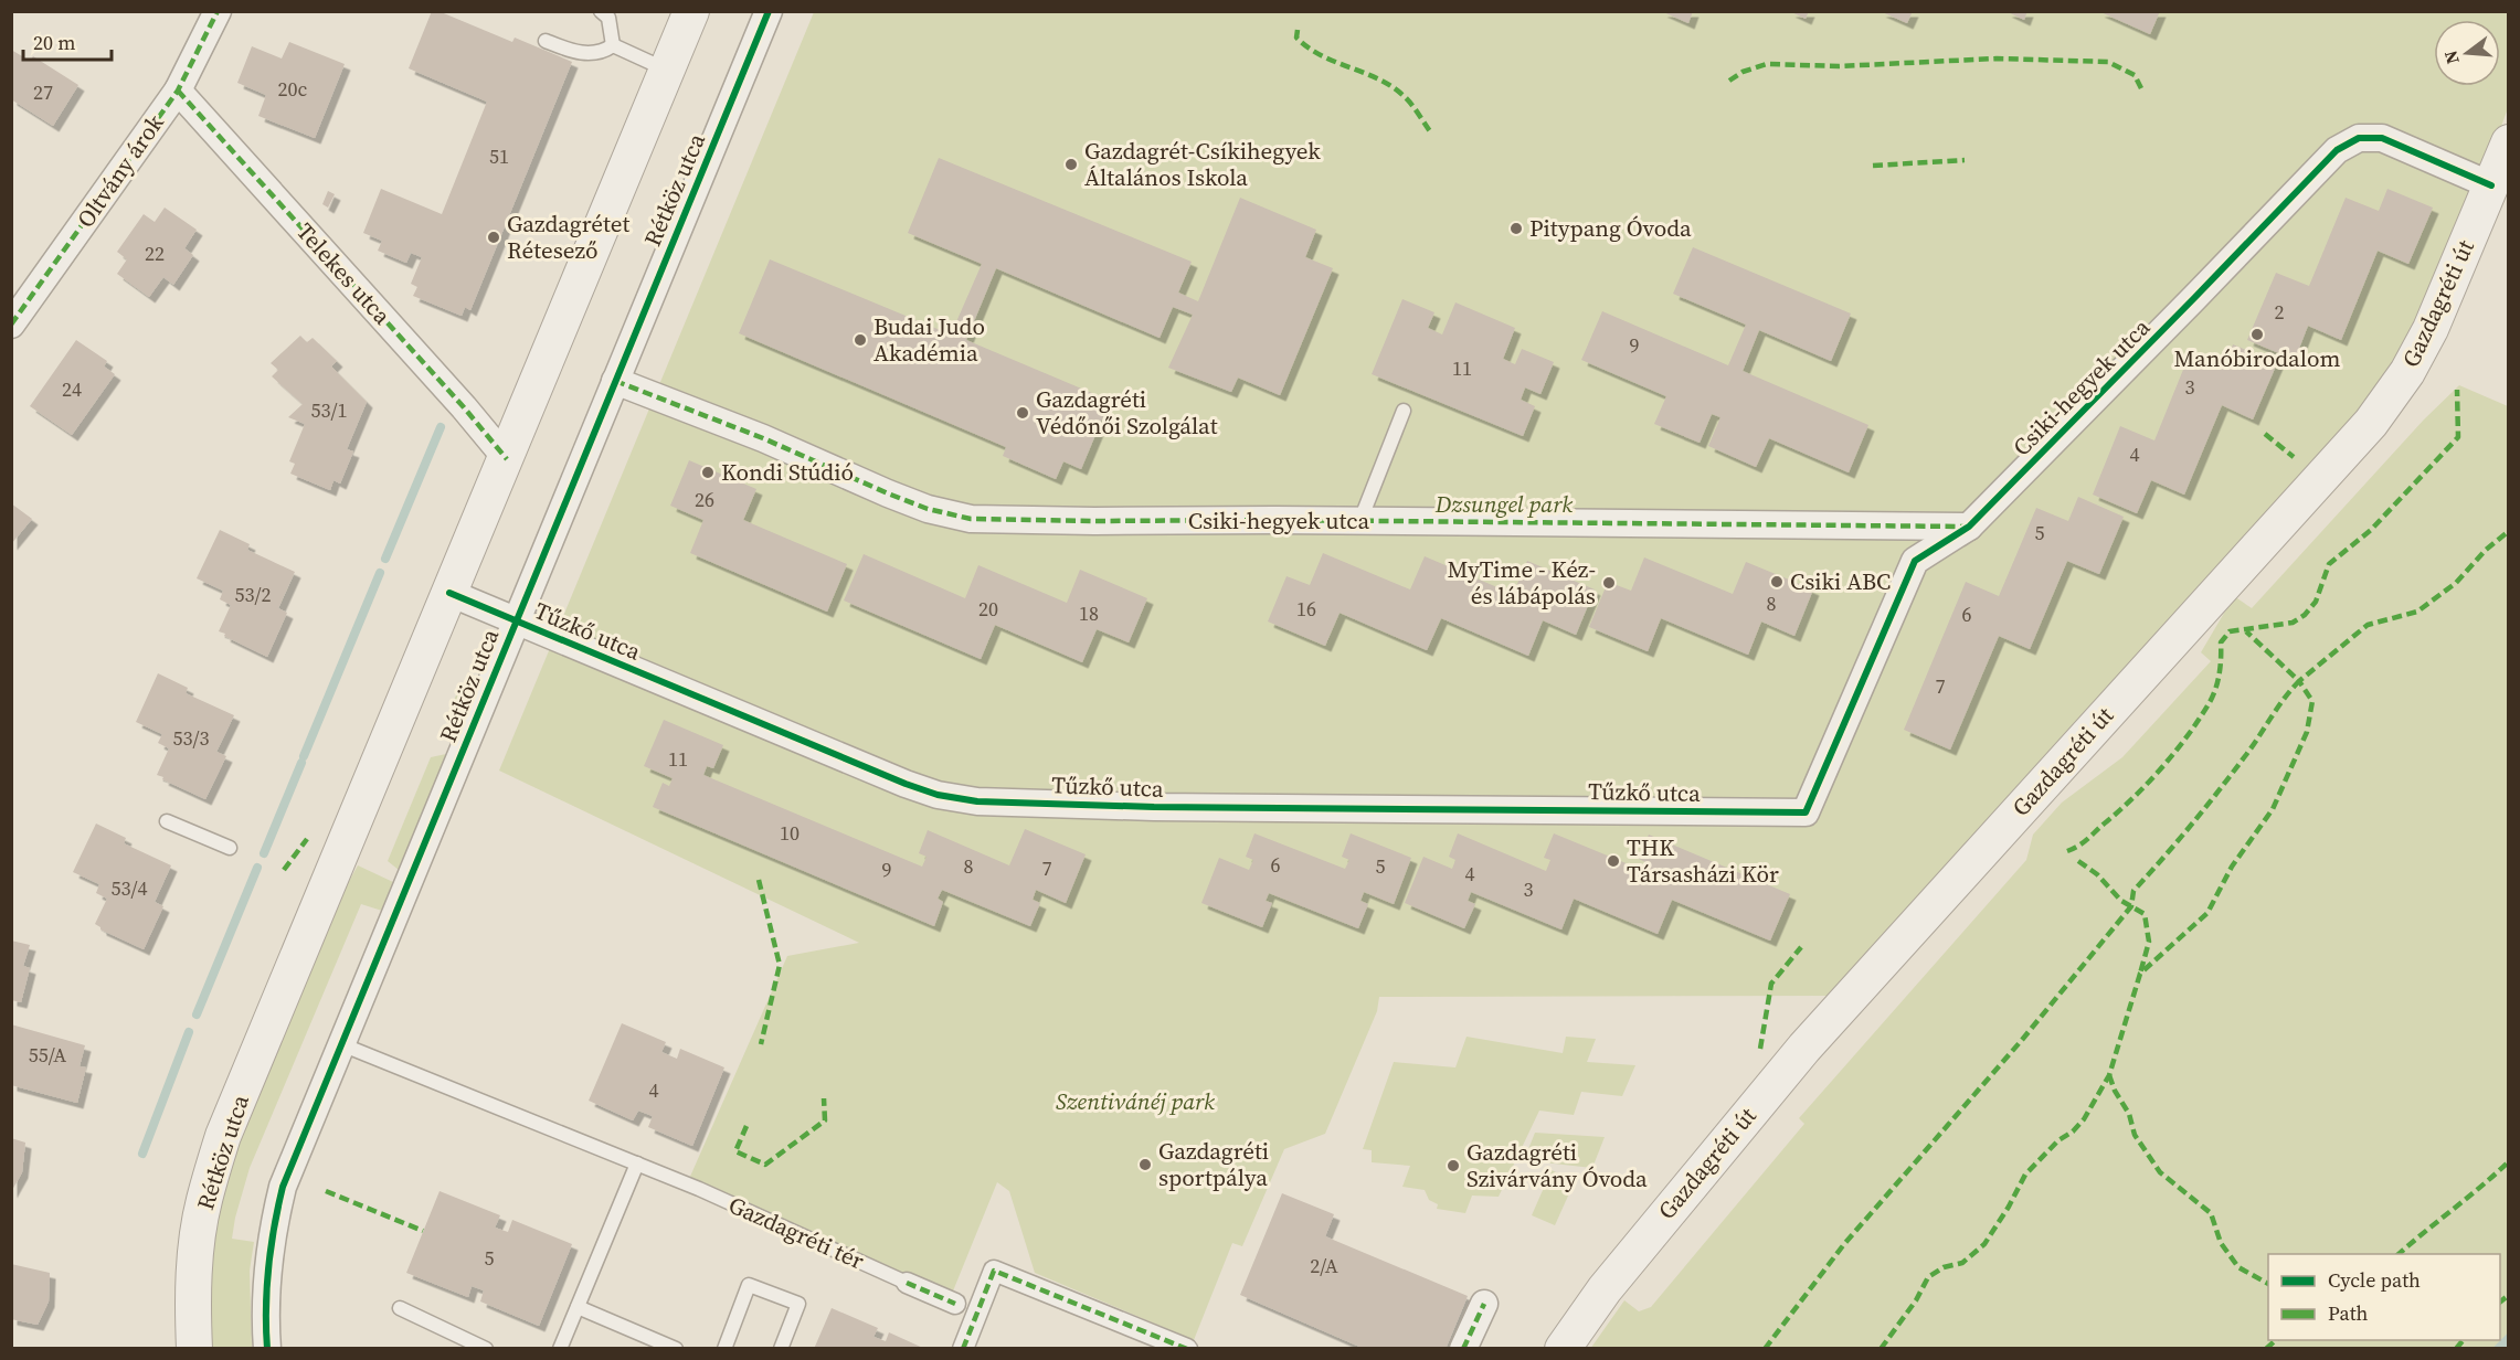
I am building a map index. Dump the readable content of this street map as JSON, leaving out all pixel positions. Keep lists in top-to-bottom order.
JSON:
{
  "streets": {
    "street": [
      "Oltvány árok",
      "Rétköz utca",
      "Telekes utca",
      "Gazdagréti út",
      "Csiki-hegyek utca",
      "Tűzkő utca",
      "Gazdagréti tér"
    ]
  },
  "crossings": [
    ["Oltvány árok", "Telekes utca"],
    ["Rétköz utca", "Telekes utca"],
    ["Rétköz utca", "Csiki-hegyek utca"],
    ["Rétköz utca", "Tűzkő utca"],
    ["Rétköz utca", "Gazdagréti tér"],
    ["Gazdagréti út", "Csiki-hegyek utca"],
    ["Csiki-hegyek utca", "Tűzkő utca"]
  ],
  "parks": ["Dzsungel park", "Szentivánéj park"],
  "places": [
    "Gazdagrét-Csíkihegyek Általános Iskola",
    "Pitypang Óvoda",
    "Gazdagrétet Rétesező",
    "Manóbirodalom",
    "Budai Judo Akadémia",
    "Gazdagréti Védőnői Szolgálat",
    "Kondi Stúdió",
    "Csiki ABC",
    "MyTime - Kéz- és lábápolás",
    "THK Társasházi Kör",
    "Gazdagréti sportpálya",
    "Gazdagréti Szivárvány Óvoda"
  ],
  "house_numbers": [
    "20c",
    "27",
    "51",
    "22",
    "2",
    "9",
    "11",
    "3",
    "24",
    "53/1",
    "4",
    "26",
    "5",
    "53/2",
    "8",
    "20",
    "16",
    "18",
    "6",
    "7",
    "53/3",
    "11",
    "10",
    "6",
    "8",
    "5",
    "7",
    "9",
    "4",
    "53/4",
    "3",
    "55/A",
    "4",
    "5",
    "2/A"
  ],
  "legend": ["Cycle path", "Path"],
  "scale_bar": "20 m",
  "north": "left"
}
